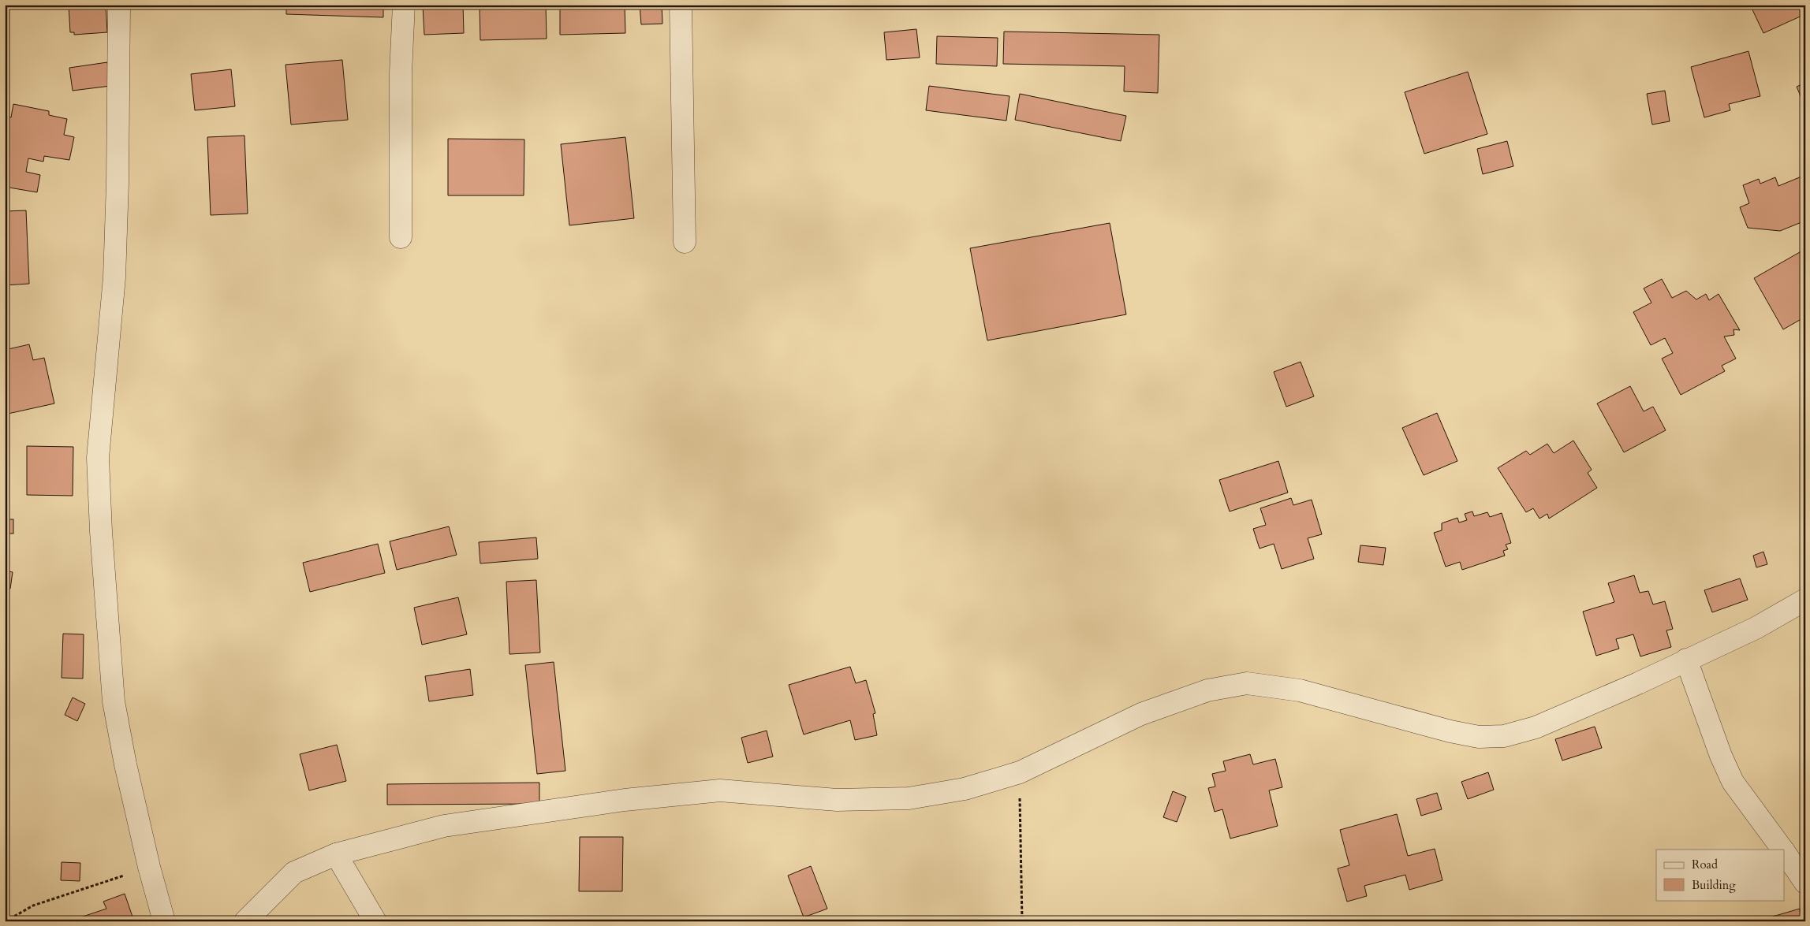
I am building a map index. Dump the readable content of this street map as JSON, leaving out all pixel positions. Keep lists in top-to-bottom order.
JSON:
{
  "legend": ["Road", "Building"]
}
